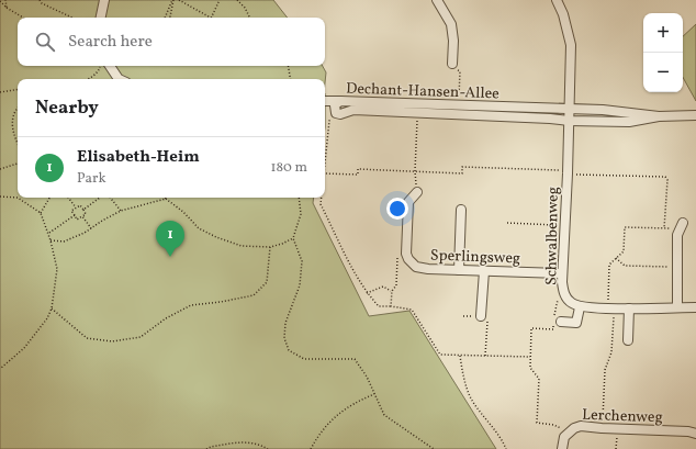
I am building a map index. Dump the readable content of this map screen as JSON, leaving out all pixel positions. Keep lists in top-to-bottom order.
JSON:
{
  "streets": {
    "street": [
      "Dechant-Hansen-Allee",
      "Schwalbenweg",
      "Sperlingsweg",
      "Lerchenweg"
    ]
  },
  "crossings": [
    ["Dechant-Hansen-Allee", "Schwalbenweg"],
    ["Schwalbenweg", "Sperlingsweg"]
  ],
  "page": {
    "map_buttons": ["+", "−"],
    "search": "Search here",
    "heading": "Nearby",
    "list": [
      {
        "mark": "1",
        "name": "Elisabeth-Heim",
        "note": "Park",
        "value": "180 m"
      }
    ],
    "pins": "1"
  }
}
